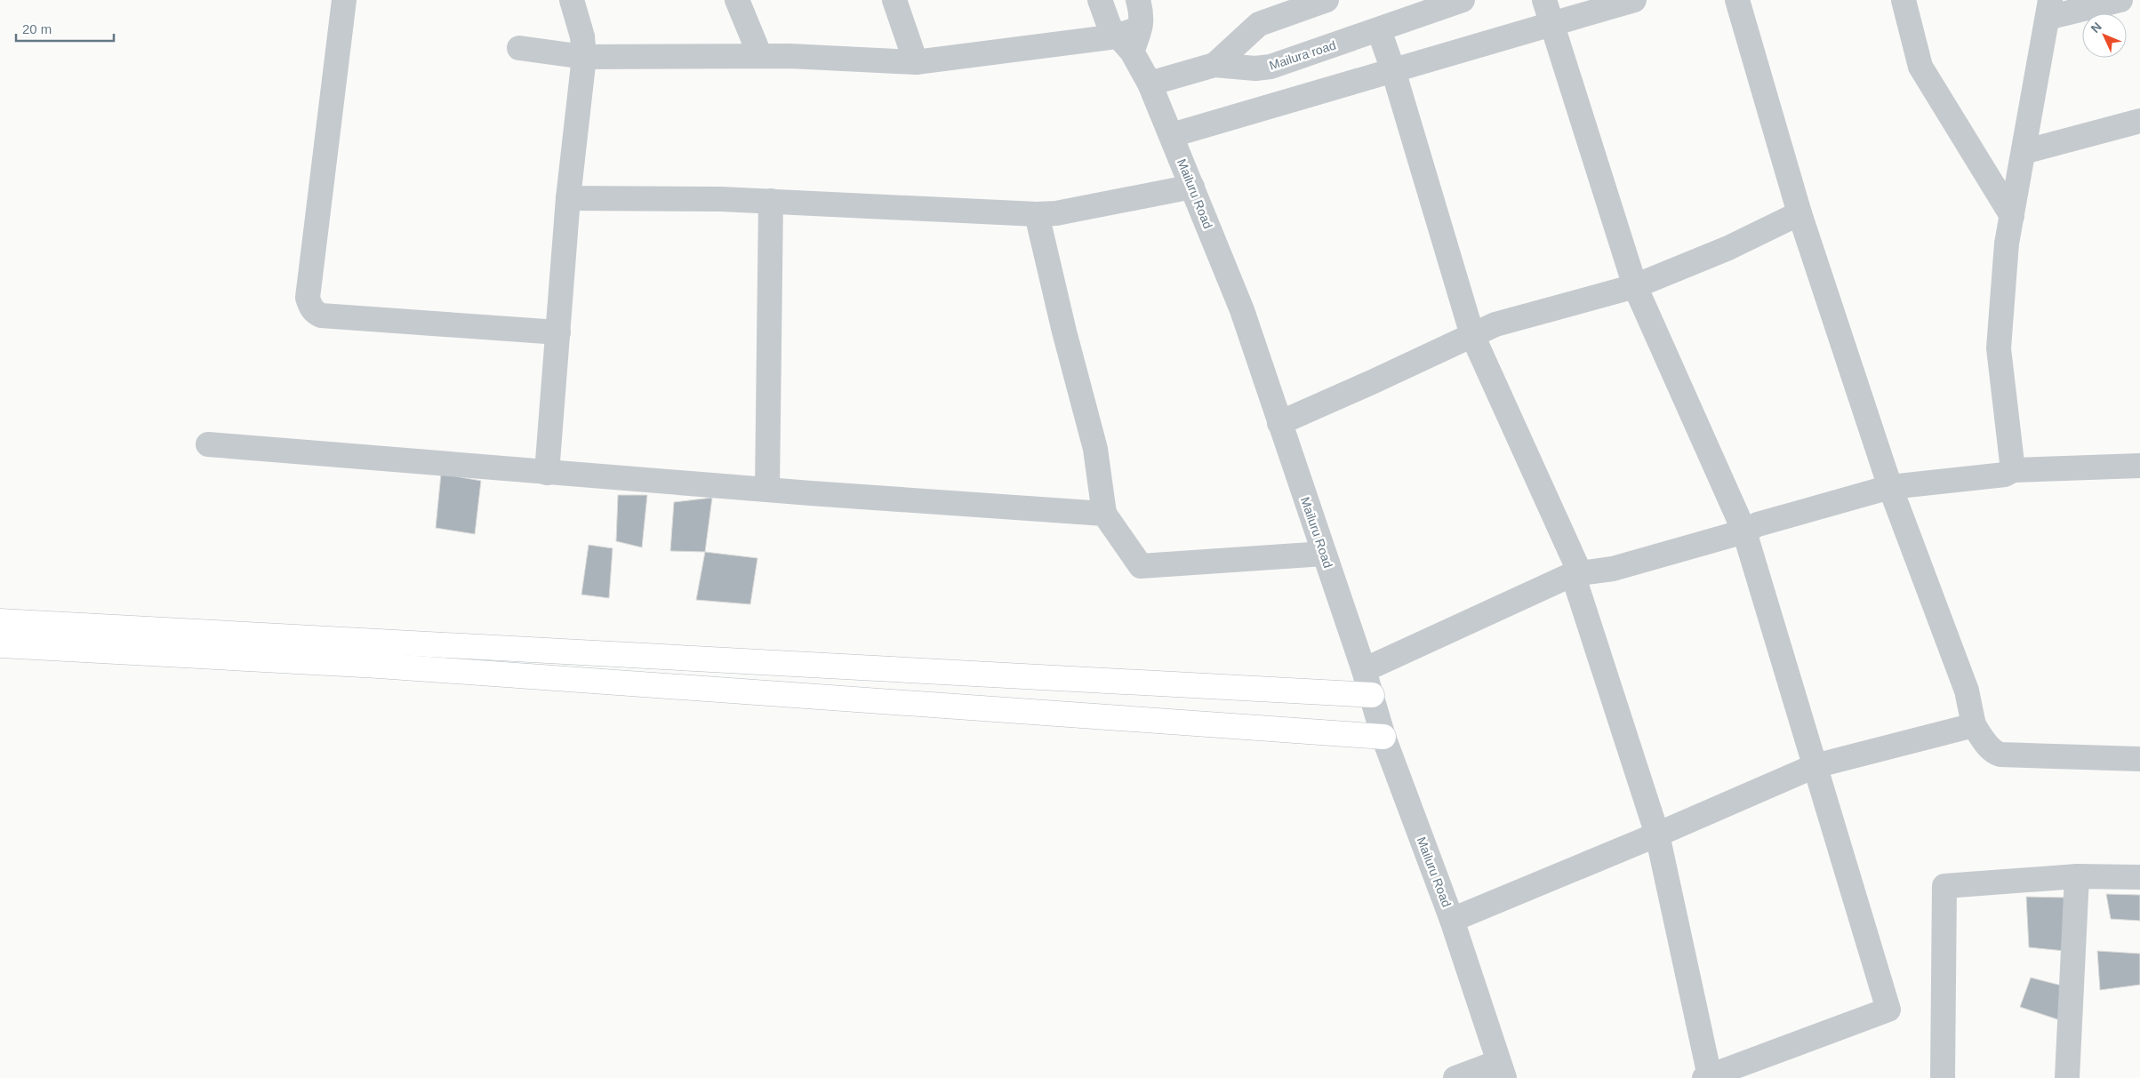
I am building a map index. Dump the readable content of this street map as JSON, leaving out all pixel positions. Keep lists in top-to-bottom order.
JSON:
{
  "streets": {
    "street": ["Mailura road", "Mailuru Road"]
  },
  "scale_bar": "20 m",
  "north": "top left"
}
